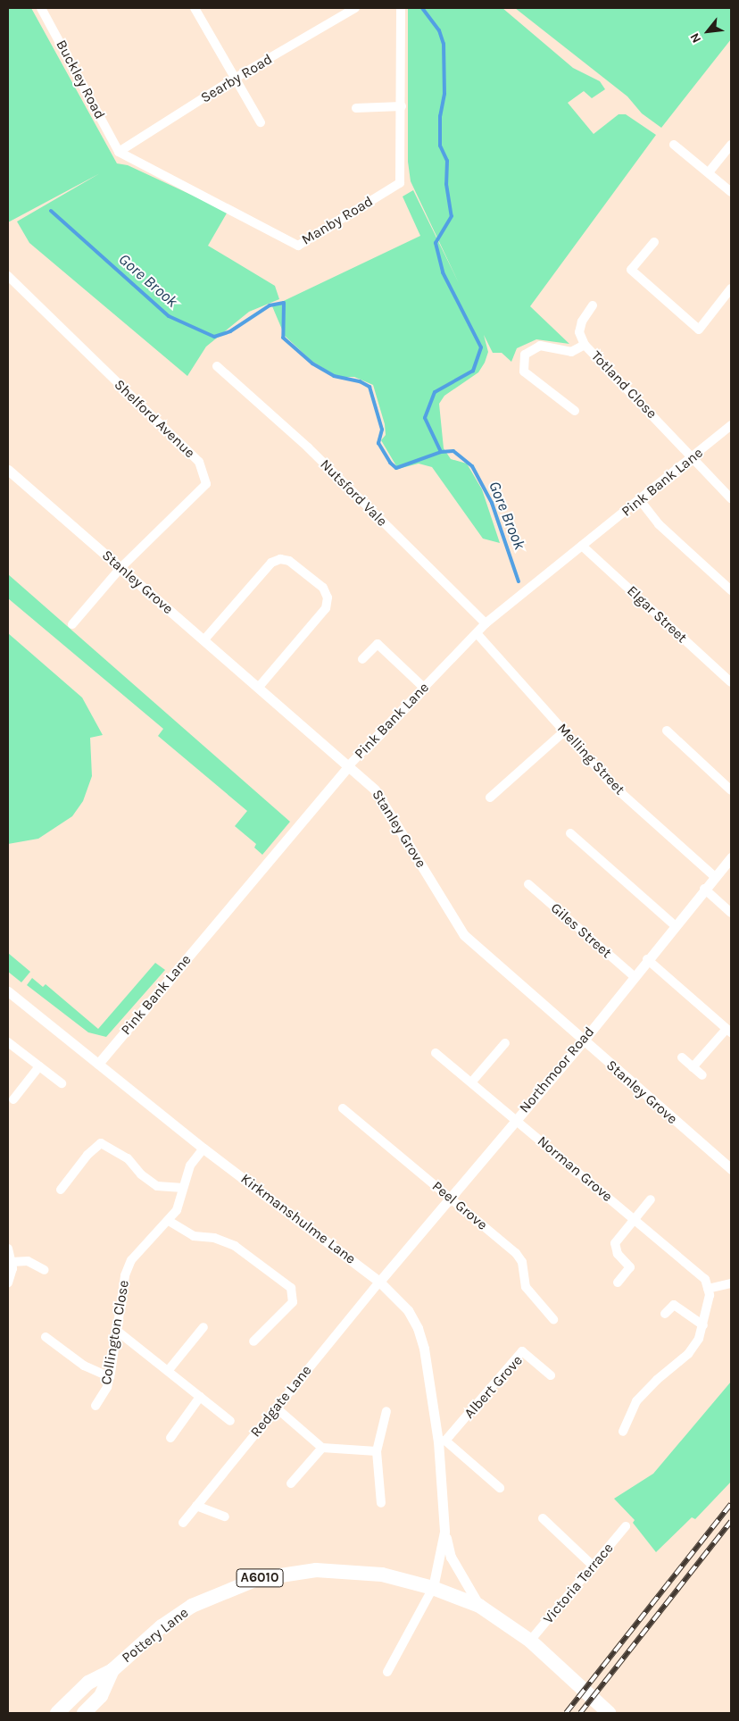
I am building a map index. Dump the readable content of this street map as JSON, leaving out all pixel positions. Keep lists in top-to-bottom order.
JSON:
{
  "streets": {
    "highway": ["Kirkmanshulme Lane", "A6010", "Pottery Lane"],
    "street": [
      "Searby Road",
      "Buckley Road",
      "Manby Road",
      "Totland Close",
      "Shelford Avenue",
      "Pink Bank Lane",
      "Nutsford Vale",
      "Stanley Grove",
      "Elgar Street",
      "Melling Street",
      "Giles Street",
      "Northmoor Road",
      "Norman Grove",
      "Peel Grove",
      "Collington Close",
      "Albert Grove",
      "Redgate Lane",
      "Victoria Terrace"
    ]
  },
  "crossings": [
    ["Searby Road", "Buckley Road"],
    ["Searby Road", "Manby Road"],
    ["Buckley Road", "Manby Road"],
    ["Totland Close", "Pink Bank Lane"],
    ["Shelford Avenue", "Stanley Grove"],
    ["Pink Bank Lane", "Nutsford Vale"],
    ["Pink Bank Lane", "Stanley Grove"],
    ["Pink Bank Lane", "Elgar Street"],
    ["Pink Bank Lane", "Melling Street"],
    ["Pink Bank Lane", "Kirkmanshulme Lane"],
    ["Stanley Grove", "Northmoor Road"],
    ["Melling Street", "Northmoor Road"],
    ["Giles Street", "Northmoor Road"],
    ["Northmoor Road", "Norman Grove"],
    ["Northmoor Road", "Peel Grove"],
    ["Northmoor Road", "Kirkmanshulme Lane"],
    ["Northmoor Road", "Redgate Lane"],
    ["Kirkmanshulme Lane", "Collington Close"],
    ["Kirkmanshulme Lane", "Albert Grove"],
    ["Kirkmanshulme Lane", "Redgate Lane"],
    ["Kirkmanshulme Lane", "Victoria Terrace"],
    ["Kirkmanshulme Lane", "Pottery Lane"]
  ],
  "water": ["Gore Brook"],
  "north": "bottom left"
}
